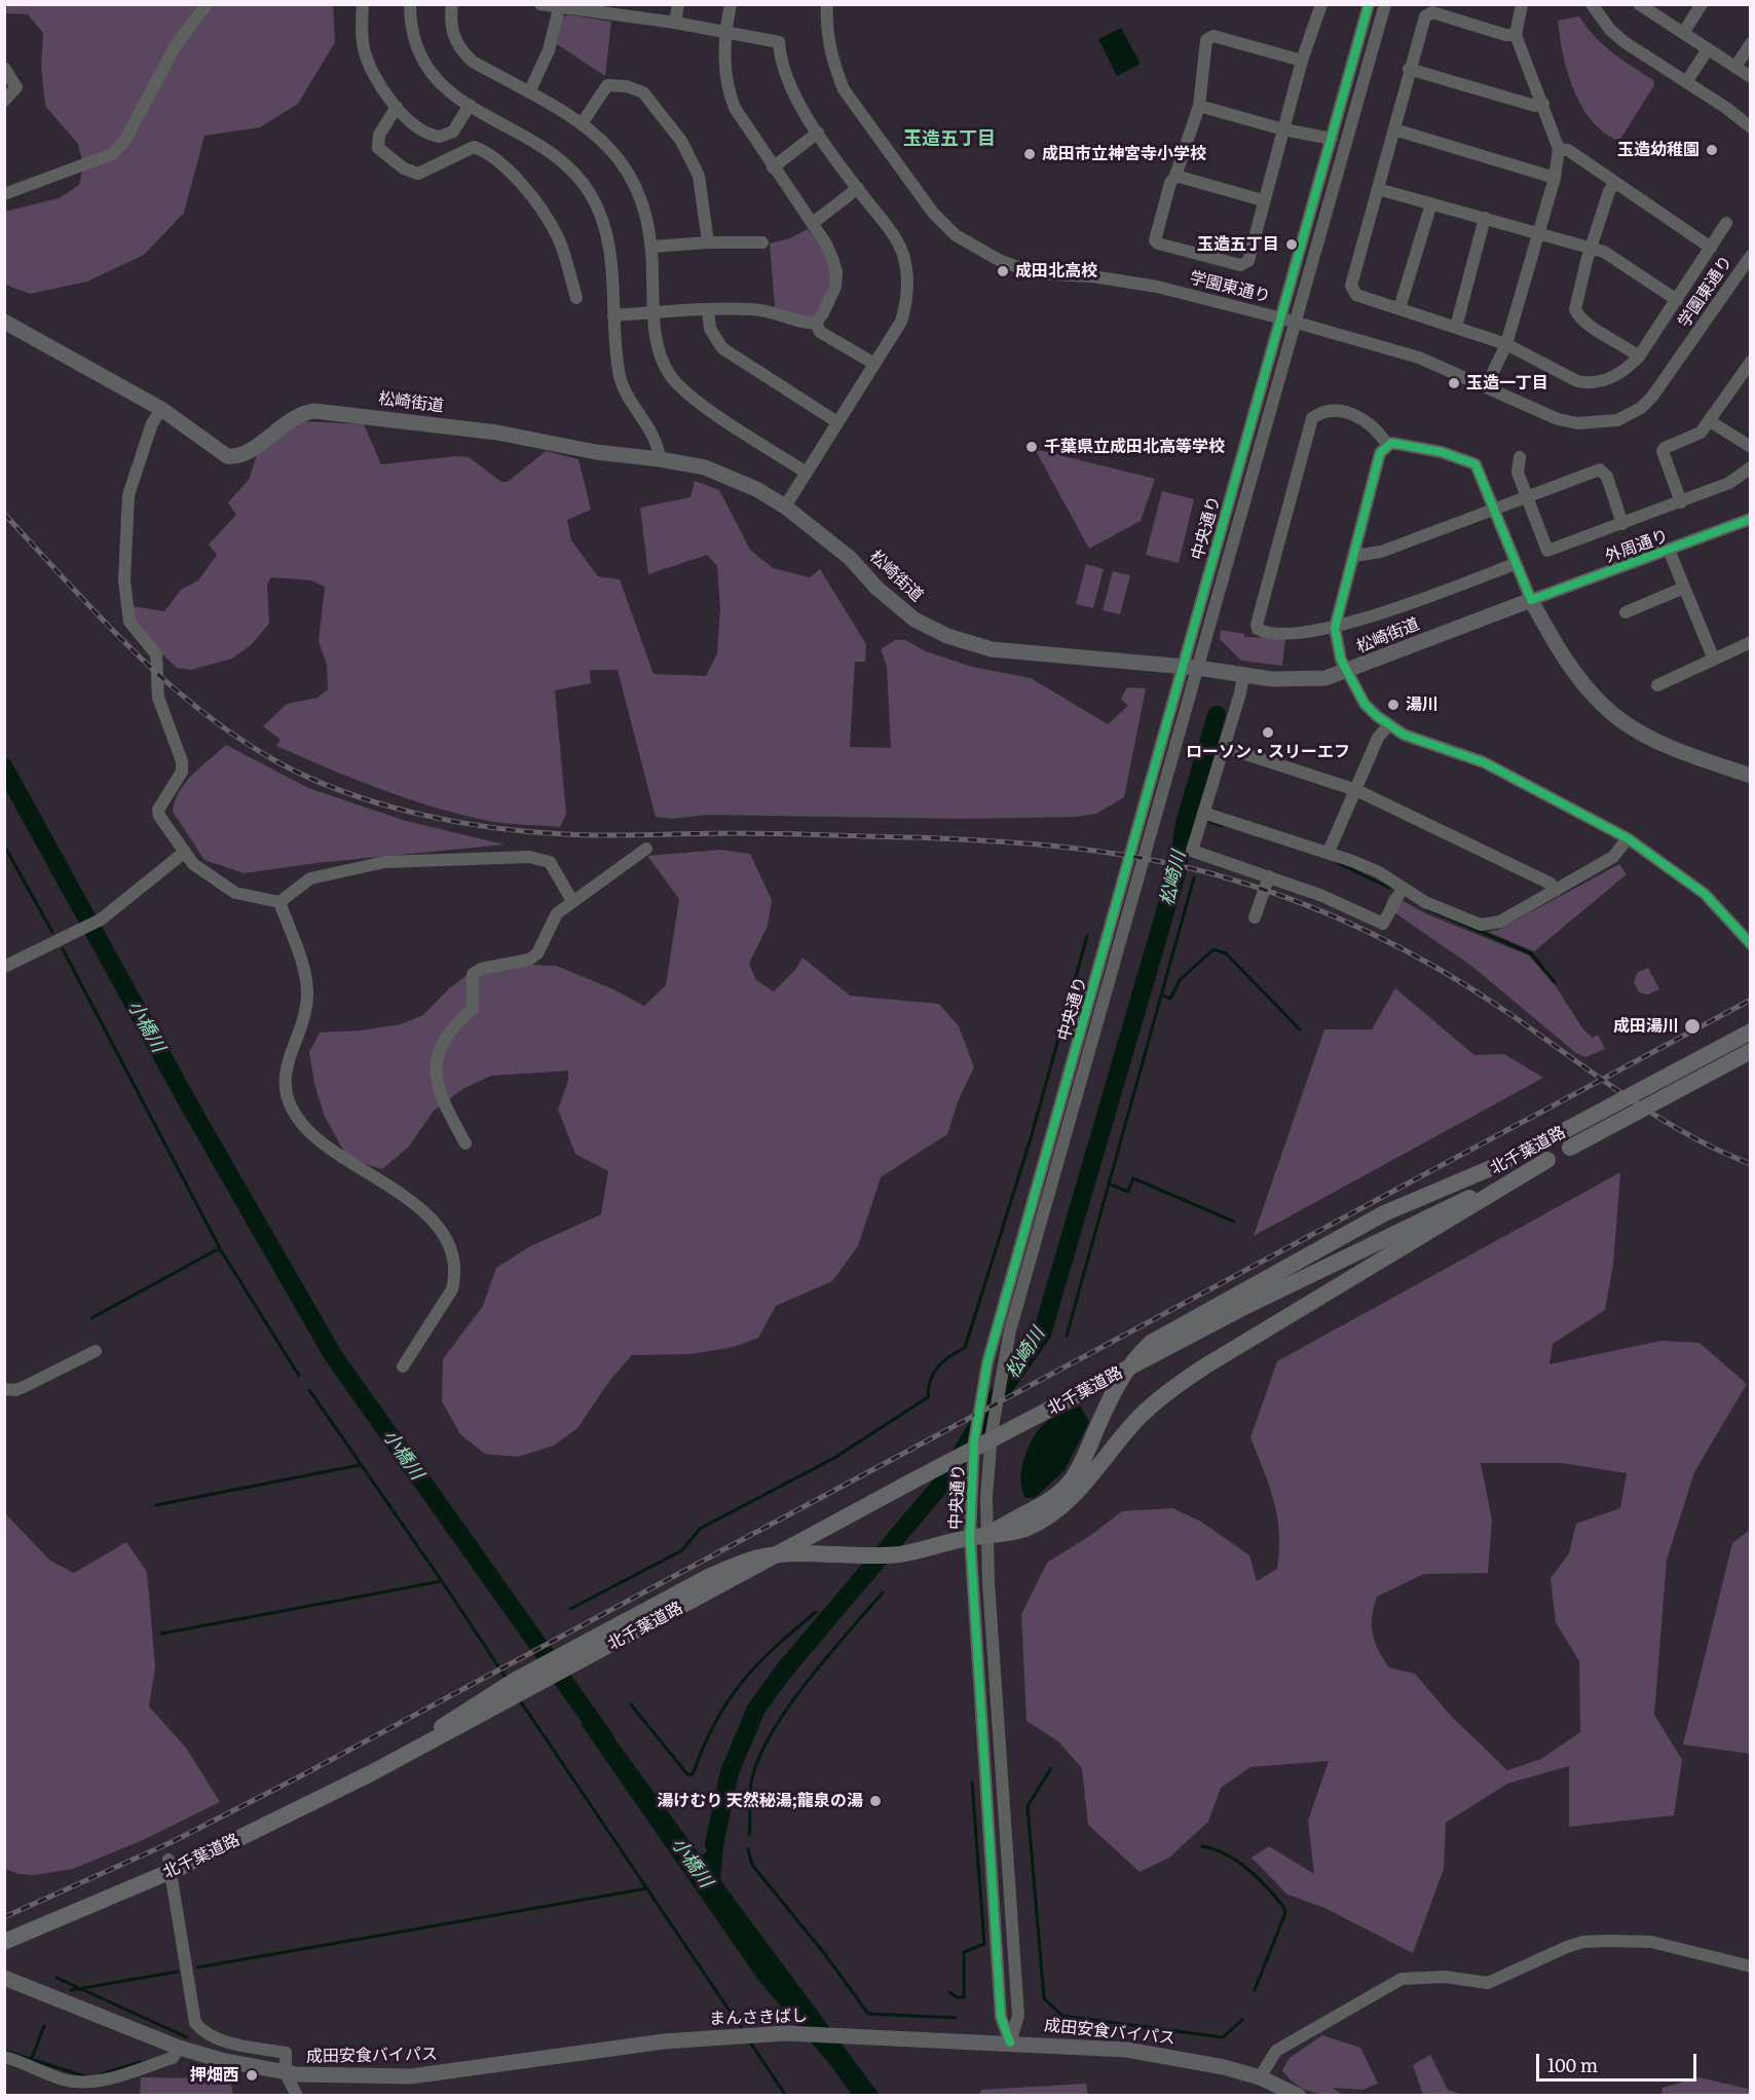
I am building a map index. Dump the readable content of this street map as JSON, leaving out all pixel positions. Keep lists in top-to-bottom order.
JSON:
{
  "streets": {
    "highway": ["北千葉道路"],
    "main road": ["松崎街道", "まんさきばし", "成田安食バイパス"],
    "street": ["学園東通り", "中央通り", "外周通り"]
  },
  "crossings": [
    ["学園東通り", "中央通り"],
    ["松崎街道", "中央通り"],
    ["松崎街道", "外周通り"],
    ["中央通り", "成田安食バイパス"],
    ["まんさきばし", "成田安食バイパス"]
  ],
  "districts": ["玉造五丁目"],
  "water": ["松崎川", "小橋川"],
  "places": [
    "玉造幼稚園",
    "成田市立神宮寺小学校",
    "玉造五丁目",
    "成田北高校",
    "玉造一丁目",
    "千葉県立成田北高等学校",
    "湯川",
    "ローソン・スリーエフ",
    "成田湯川",
    "湯けむり 天然秘湯;龍泉の湯",
    "押畑西"
  ],
  "scale_bar": "100 m"
}
